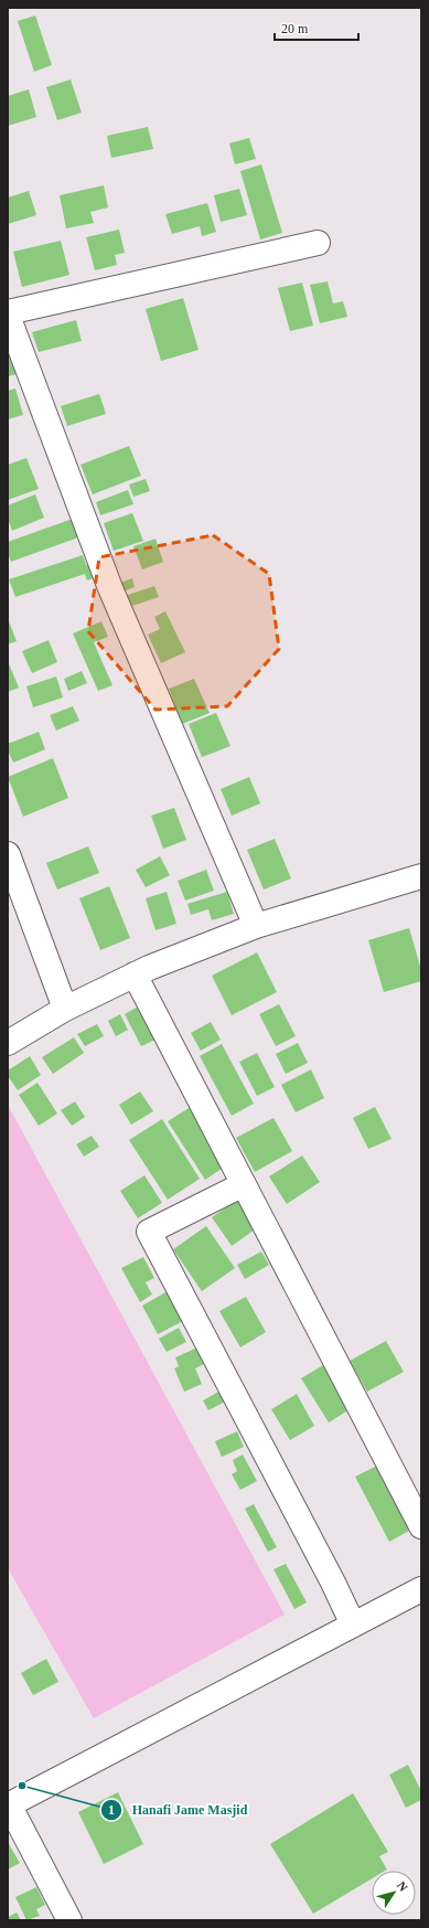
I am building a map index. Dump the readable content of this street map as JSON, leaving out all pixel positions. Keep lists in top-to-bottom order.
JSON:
{
  "places": ["Hanafi Jame Masjid"],
  "scale_bar": "20 m",
  "north": "top right"
}
